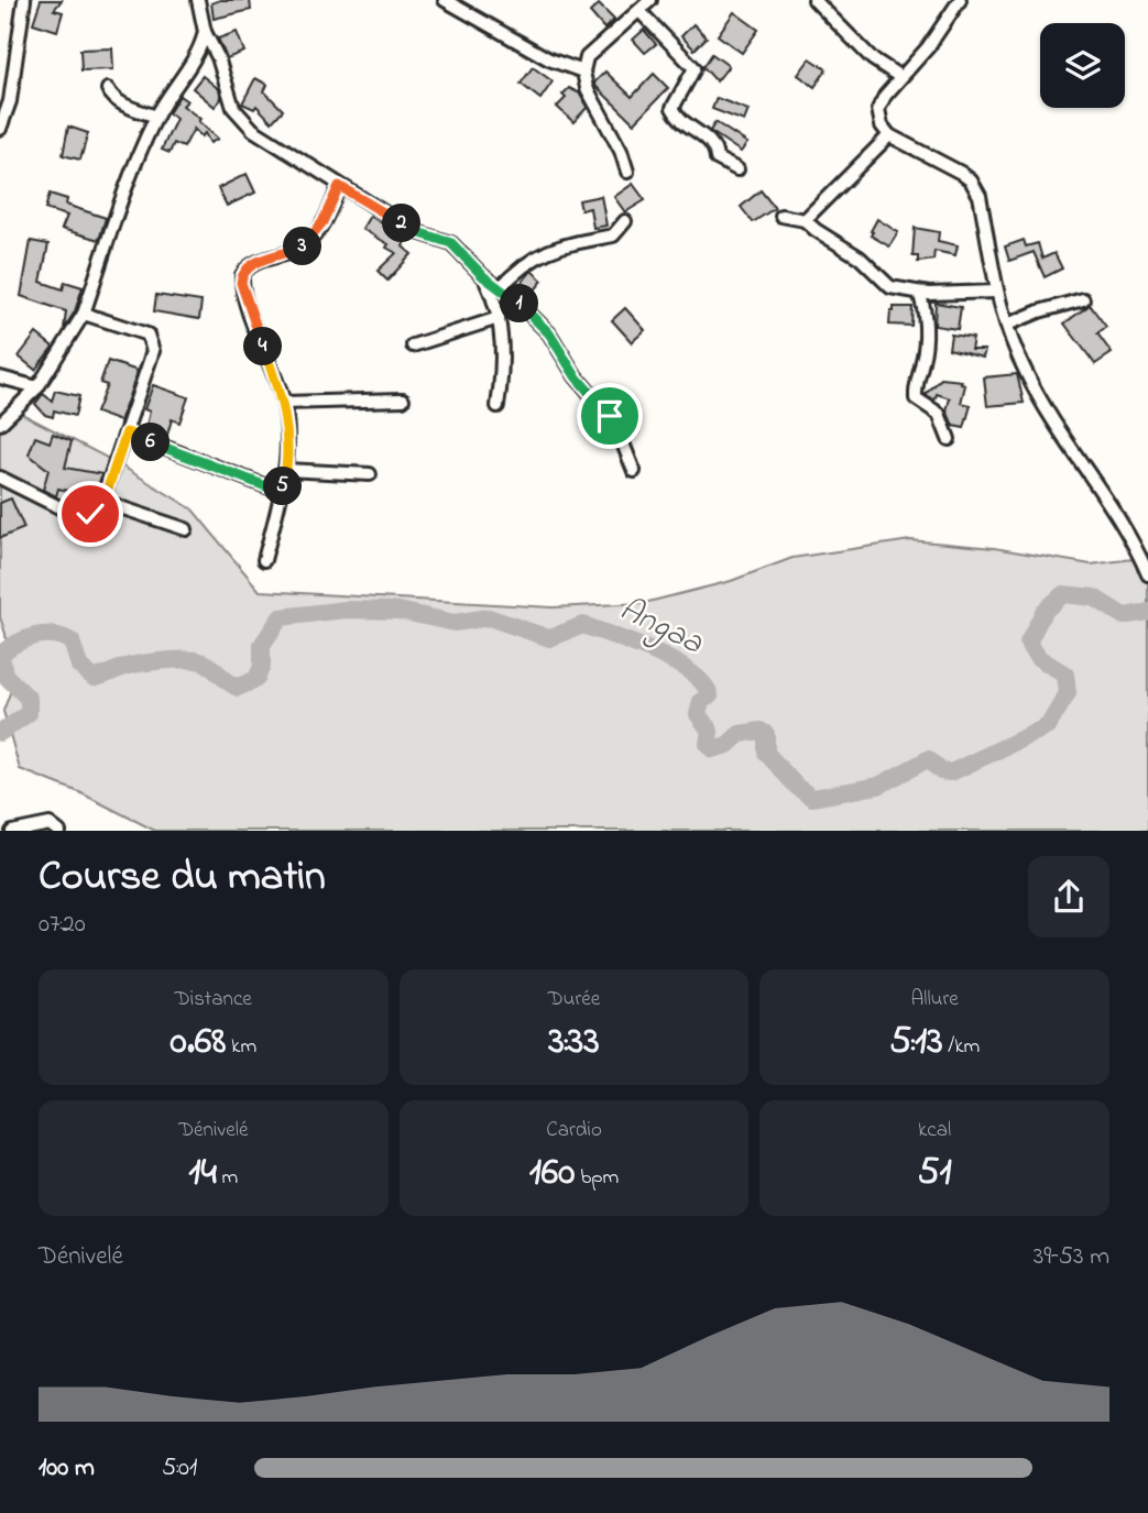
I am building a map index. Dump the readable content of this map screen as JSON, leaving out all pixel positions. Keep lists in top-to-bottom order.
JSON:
{
  "water": ["Angaa"],
  "page": {
    "pins": [
      "2",
      "3",
      "1",
      "4",
      "6",
      "5"
    ],
    "heading": ["Course du matin", "07:20"],
    "stats": [
      ["Distance", "0.68 km"],
      ["Durée", "3:33"],
      ["Allure", "5:13 /km"],
      ["Dénivelé", "14 m"],
      ["Cardio", "160 bpm"],
      ["kcal", "51"]
    ],
    "chart": ["Dénivelé", "39–53 m"],
    "list": [
      {
        "name": "100 m",
        "note": "5:01"
      }
    ]
  }
}
